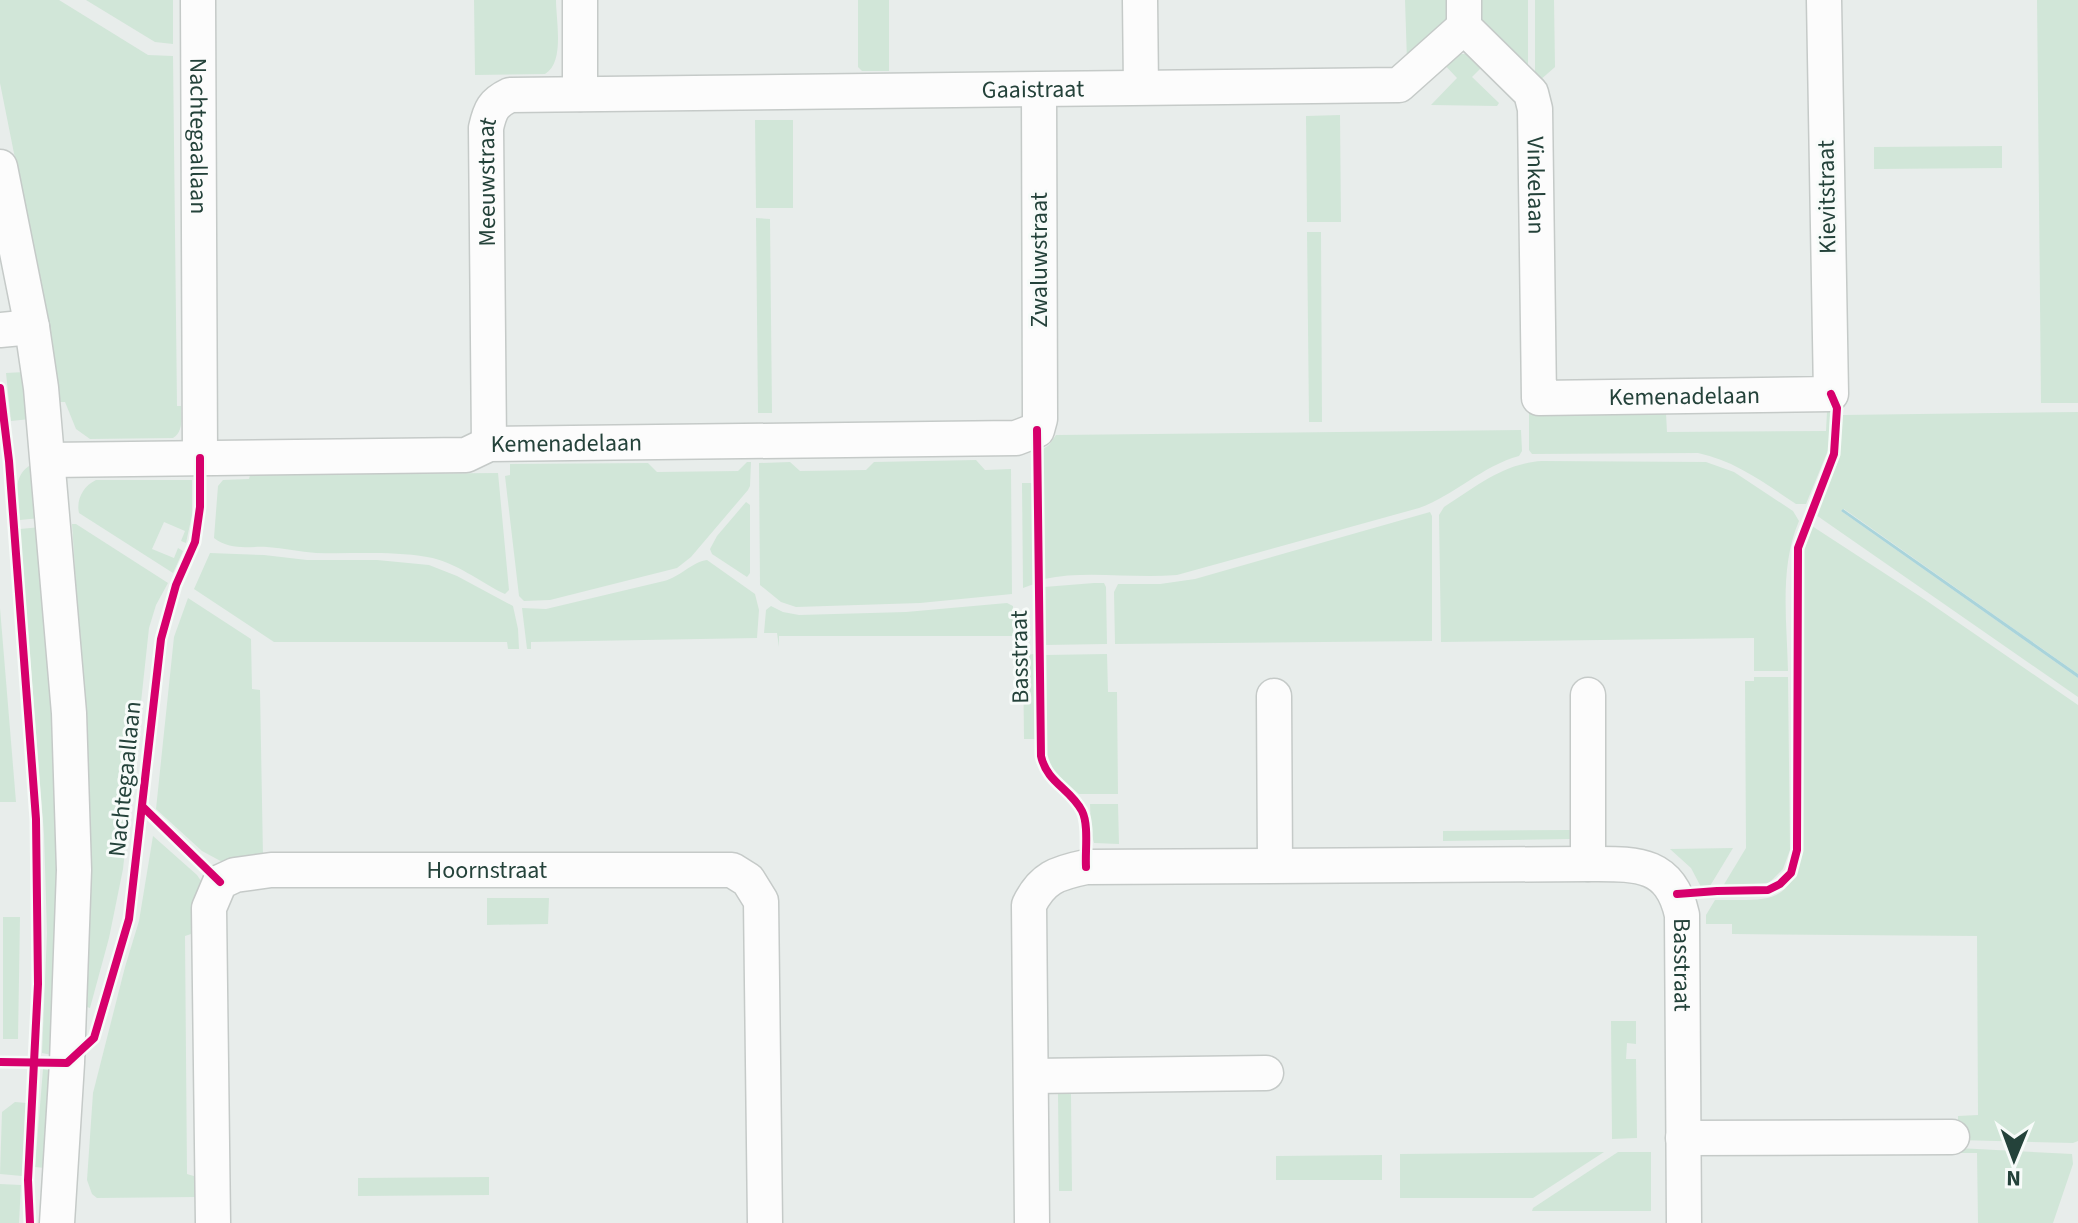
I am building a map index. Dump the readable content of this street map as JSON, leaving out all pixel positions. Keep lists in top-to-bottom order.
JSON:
{
  "streets": {
    "street": [
      "Gaaistraat",
      "Nachtegaallaan",
      "Meeuwstraat",
      "Vinkelaan",
      "Kievitstraat",
      "Zwaluwstraat",
      "Kemenadelaan",
      "Basstraat",
      "Hoornstraat"
    ]
  },
  "crossings": [
    ["Gaaistraat", "Meeuwstraat"],
    ["Gaaistraat", "Vinkelaan"],
    ["Gaaistraat", "Zwaluwstraat"],
    ["Nachtegaallaan", "Kemenadelaan"],
    ["Meeuwstraat", "Kemenadelaan"],
    ["Vinkelaan", "Kemenadelaan"],
    ["Kievitstraat", "Kemenadelaan"],
    ["Zwaluwstraat", "Kemenadelaan"]
  ],
  "north": "bottom"
}
